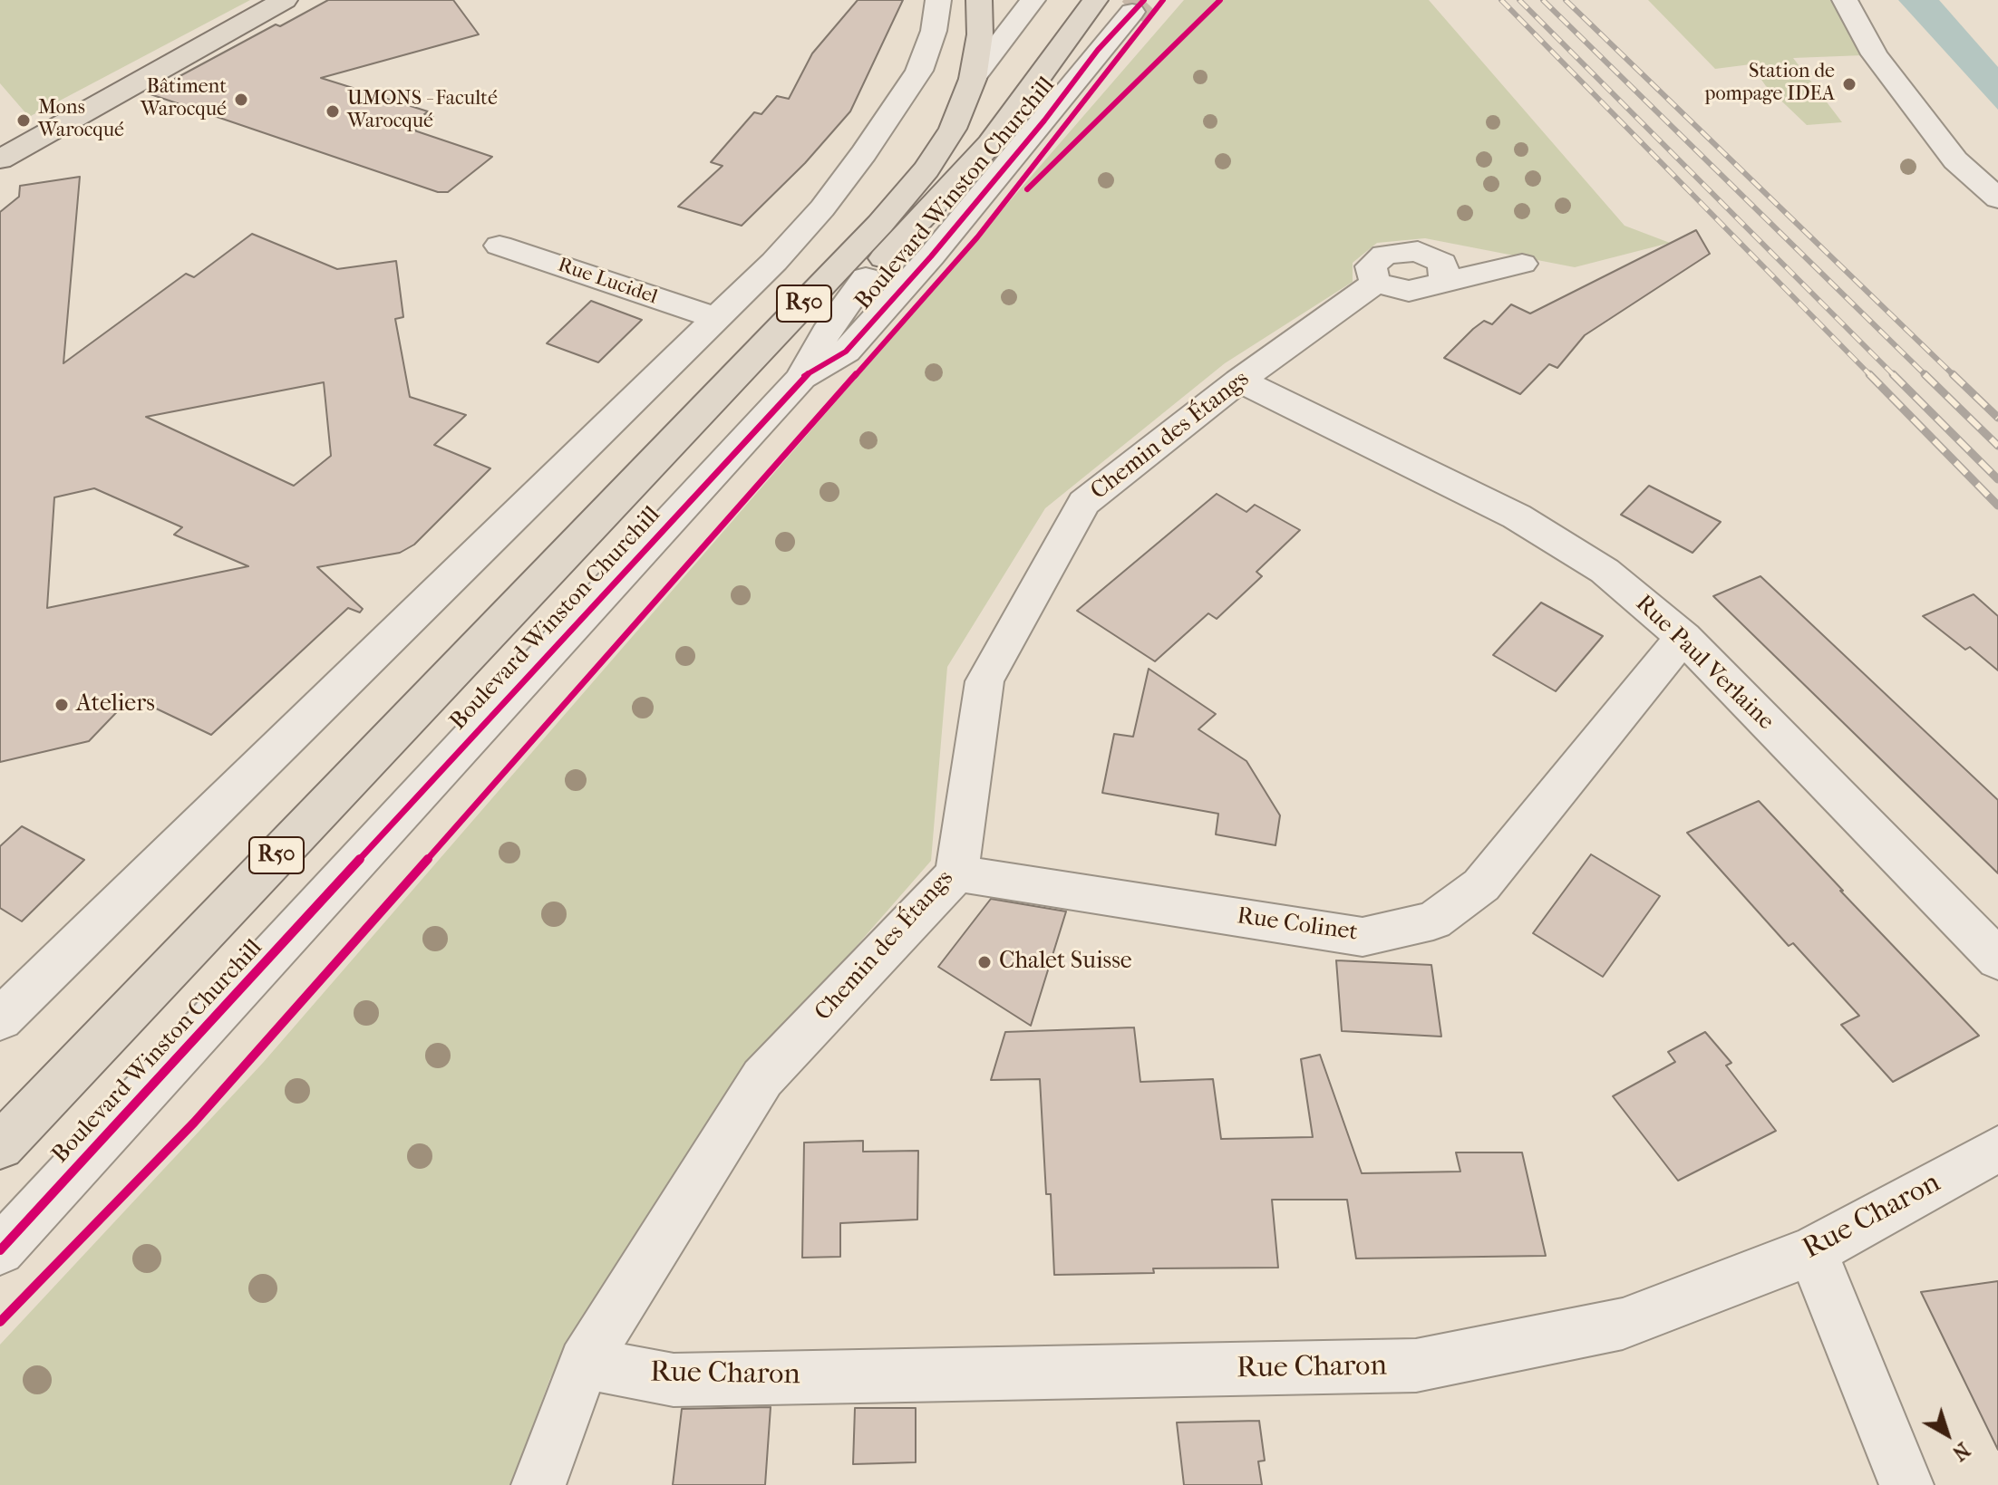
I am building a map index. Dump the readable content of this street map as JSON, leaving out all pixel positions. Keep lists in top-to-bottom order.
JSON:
{
  "streets": {
    "main road": ["Boulevard Winston Churchill", "R50"],
    "street": [
      "Rue Lucidel",
      "Chemin des Étangs",
      "Rue Paul Verlaine",
      "Rue Colinet",
      "Rue Charon"
    ]
  },
  "crossings": [
    ["Chemin des Étangs", "Rue Paul Verlaine"],
    ["Chemin des Étangs", "Rue Colinet"],
    ["Chemin des Étangs", "Rue Charon"],
    ["Rue Paul Verlaine", "Rue Colinet"]
  ],
  "places": [
    "Station de pompage IDEA",
    "Bâtiment Warocqué",
    "UMONS - Faculté Warocqué",
    "Mons Warocqué",
    "Ateliers",
    "Chalet Suisse"
  ],
  "north": "bottom right"
}
